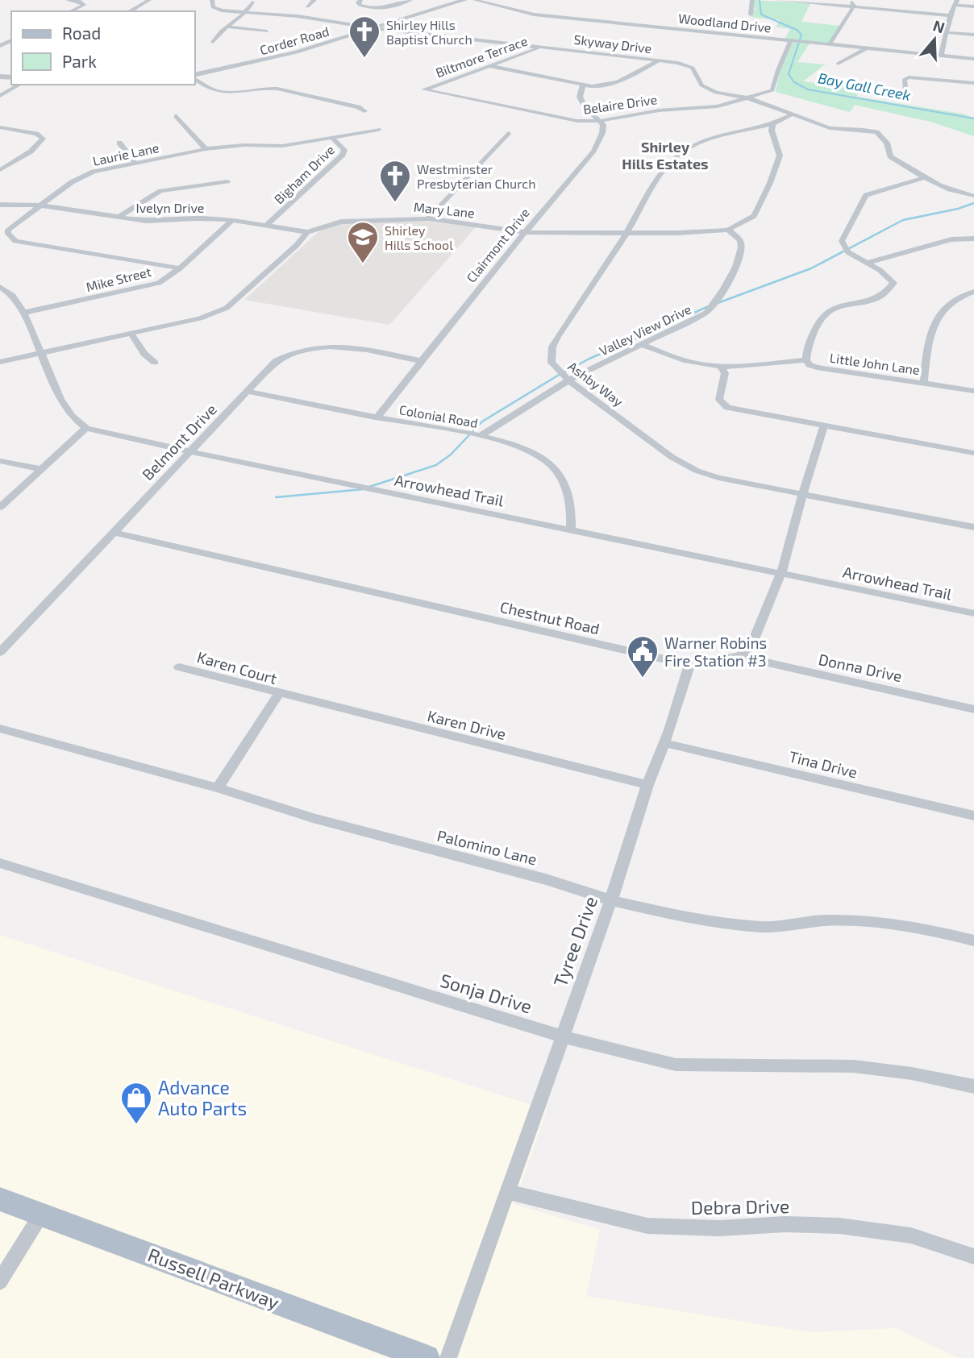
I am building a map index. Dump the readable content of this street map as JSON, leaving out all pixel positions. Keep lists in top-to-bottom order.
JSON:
{
  "streets": {
    "main road": ["Russell Parkway"],
    "street": [
      "Woodland Drive",
      "Corder Road",
      "Skyway Drive",
      "Biltmore Terrace",
      "Belaire Drive",
      "Laurie Lane",
      "Bigham Drive",
      "Ivelyn Drive",
      "Mary Lane",
      "Clairmont Drive",
      "Mike Street",
      "Valley View Drive",
      "Little John Lane",
      "Ashby Way",
      "Colonial Road",
      "Belmont Drive",
      "Arrowhead Trail",
      "Chestnut Road",
      "Karen Court",
      "Donna Drive",
      "Karen Drive",
      "Tina Drive",
      "Palomino Lane",
      "Tyree Drive",
      "Sonja Drive",
      "Debra Drive"
    ]
  },
  "crossings": [
    ["Woodland Drive", "Belaire Drive"],
    ["Corder Road", "Skyway Drive"],
    ["Skyway Drive", "Biltmore Terrace"],
    ["Skyway Drive", "Belaire Drive"],
    ["Skyway Drive", "Ashby Way"],
    ["Biltmore Terrace", "Belaire Drive"],
    ["Belaire Drive", "Clairmont Drive"],
    ["Laurie Lane", "Bigham Drive"],
    ["Laurie Lane", "Ivelyn Drive"],
    ["Laurie Lane", "Mike Street"],
    ["Bigham Drive", "Ivelyn Drive"],
    ["Ivelyn Drive", "Mary Lane"],
    ["Ivelyn Drive", "Mike Street"],
    ["Mary Lane", "Clairmont Drive"],
    ["Mary Lane", "Valley View Drive"],
    ["Mary Lane", "Ashby Way"],
    ["Clairmont Drive", "Colonial Road"],
    ["Clairmont Drive", "Belmont Drive"],
    ["Valley View Drive", "Little John Lane"],
    ["Valley View Drive", "Ashby Way"],
    ["Valley View Drive", "Colonial Road"],
    ["Colonial Road", "Belmont Drive"],
    ["Colonial Road", "Arrowhead Trail"],
    ["Belmont Drive", "Arrowhead Trail"],
    ["Belmont Drive", "Chestnut Road"],
    ["Chestnut Road", "Donna Drive"],
    ["Chestnut Road", "Tyree Drive"],
    ["Karen Court", "Karen Drive"],
    ["Karen Court", "Palomino Lane"],
    ["Karen Drive", "Tyree Drive"],
    ["Tina Drive", "Tyree Drive"],
    ["Palomino Lane", "Tyree Drive"],
    ["Tyree Drive", "Sonja Drive"],
    ["Tyree Drive", "Debra Drive"]
  ],
  "districts": ["Shirley Hills Estates"],
  "water": ["Bay Gall Creek"],
  "places": {
    "church": ["Shirley Hills Baptist Church", "Westminster Presbyterian Church"],
    "school or university": ["Shirley Hills School"],
    "public building": ["Warner Robins Fire Station #3"],
    "shop": ["Advance Auto Parts"]
  },
  "legend": ["Road", "Park"],
  "north": "top"
}
